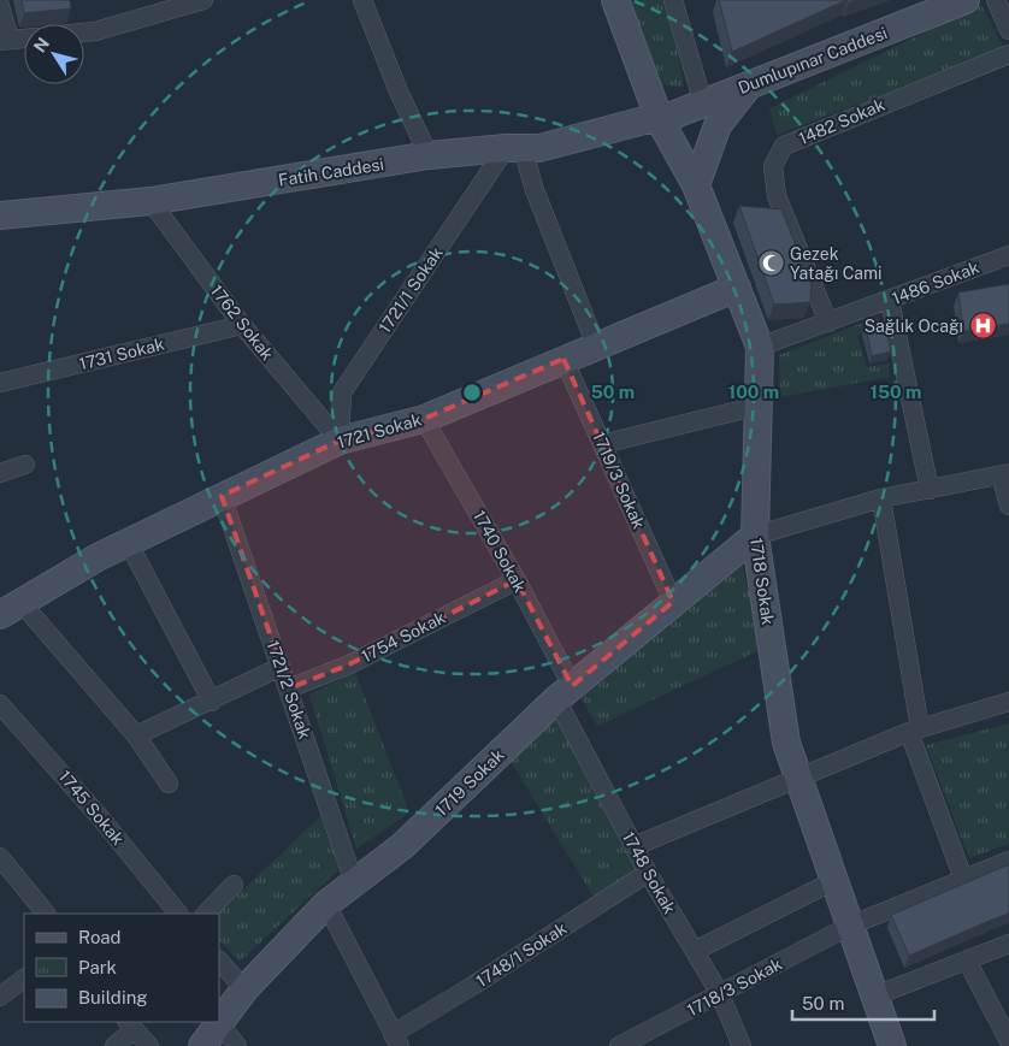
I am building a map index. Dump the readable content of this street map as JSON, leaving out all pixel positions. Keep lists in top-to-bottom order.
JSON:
{
  "streets": {
    "street": [
      "Dumlupınar Caddesi",
      "1482 Sokak",
      "Fatih Caddesi",
      "1486 Sokak",
      "1721/1 Sokak",
      "1762 Sokak",
      "1731 Sokak",
      "1721 Sokak",
      "1719/3 Sokak",
      "1740 Sokak",
      "1718 Sokak",
      "1754 Sokak",
      "1721/2 Sokak",
      "1719 Sokak",
      "1745 Sokak",
      "1748 Sokak",
      "1748/1 Sokak",
      "1718/3 Sokak"
    ]
  },
  "crossings": [
    ["Dumlupınar Caddesi", "Fatih Caddesi"],
    ["Dumlupınar Caddesi", "1718 Sokak"],
    ["1482 Sokak", "1486 Sokak"],
    ["Fatih Caddesi", "1721/1 Sokak"],
    ["Fatih Caddesi", "1762 Sokak"],
    ["Fatih Caddesi", "1718 Sokak"],
    ["1486 Sokak", "1718 Sokak"],
    ["1721/1 Sokak", "1762 Sokak"],
    ["1721/1 Sokak", "1721 Sokak"],
    ["1762 Sokak", "1731 Sokak"],
    ["1762 Sokak", "1721 Sokak"],
    ["1721 Sokak", "1719/3 Sokak"],
    ["1721 Sokak", "1740 Sokak"],
    ["1721 Sokak", "1718 Sokak"],
    ["1721 Sokak", "1721/2 Sokak"],
    ["1719/3 Sokak", "1719 Sokak"],
    ["1740 Sokak", "1754 Sokak"],
    ["1740 Sokak", "1719 Sokak"],
    ["1740 Sokak", "1748 Sokak"],
    ["1718 Sokak", "1719 Sokak"],
    ["1718 Sokak", "1718/3 Sokak"],
    ["1754 Sokak", "1721/2 Sokak"],
    ["1721/2 Sokak", "1719 Sokak"],
    ["1719 Sokak", "1748 Sokak"],
    ["1748 Sokak", "1748/1 Sokak"],
    ["1748 Sokak", "1718/3 Sokak"]
  ],
  "places": {
    "mosque": ["Gezek Yatağı Cami"],
    "hospital": ["Sağlık Ocağı"]
  },
  "legend": ["Road", "Park", "Building"],
  "scale_bar": "50 m",
  "north": "top left",
  "rings": ["50 m", "100 m", "150 m"]
}
